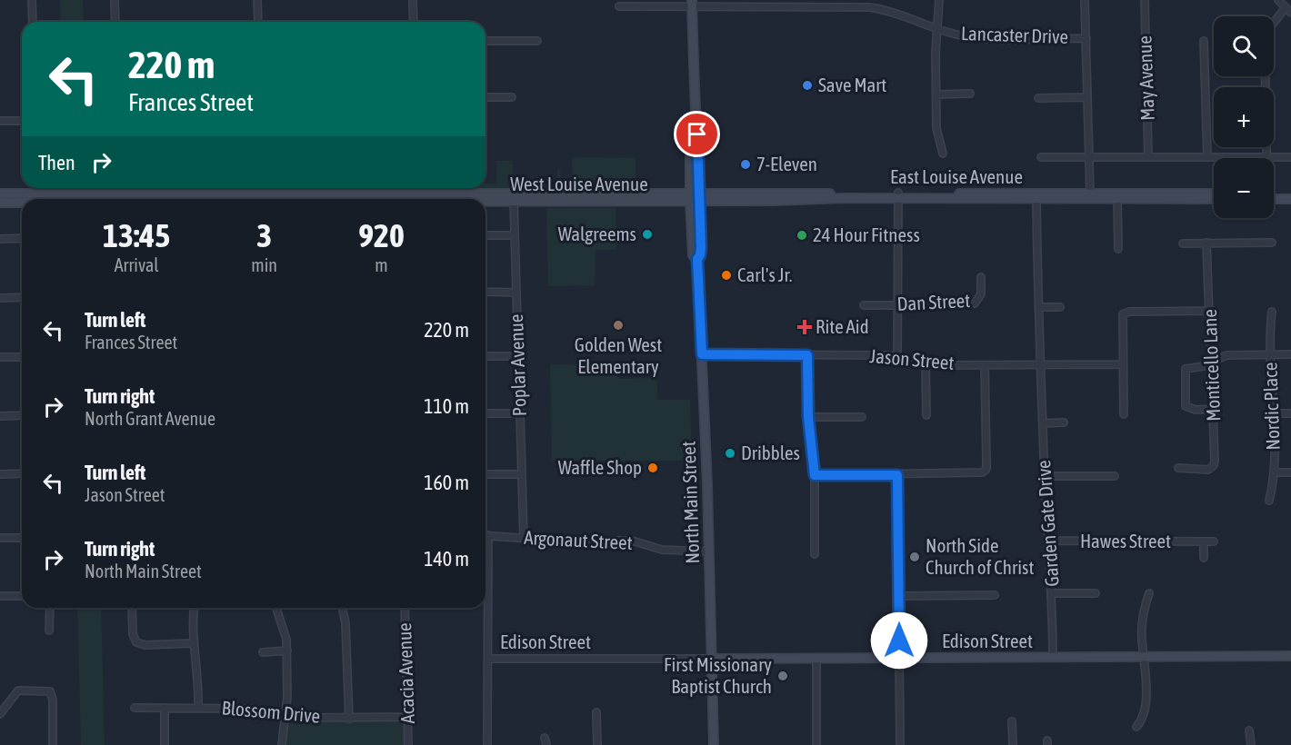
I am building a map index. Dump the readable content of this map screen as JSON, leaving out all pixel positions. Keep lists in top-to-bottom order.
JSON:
{
  "streets": {
    "main road": [
      "East Louise Avenue",
      "West Louise Avenue",
      "North Main Street",
      "Edison Street"
    ],
    "street": [
      "Lancaster Drive",
      "May Avenue",
      "Dan Street",
      "Jason Street",
      "Poplar Avenue",
      "Monticello Lane",
      "Nordic Place",
      "Garden Gate Drive",
      "Argonaut Street",
      "Hawes Street",
      "Acacia Avenue",
      "Blossom Drive"
    ]
  },
  "crossings": [
    ["Lancaster Drive", "North Main Street"],
    ["East Louise Avenue", "West Louise Avenue"],
    ["East Louise Avenue", "North Main Street"],
    ["East Louise Avenue", "Garden Gate Drive"],
    ["West Louise Avenue", "Poplar Avenue"],
    ["West Louise Avenue", "North Main Street"],
    ["Jason Street", "North Main Street"],
    ["Jason Street", "Garden Gate Drive"],
    ["Poplar Avenue", "Argonaut Street"],
    ["North Main Street", "Argonaut Street"],
    ["North Main Street", "Edison Street"],
    ["Garden Gate Drive", "Hawes Street"],
    ["Garden Gate Drive", "Edison Street"],
    ["Acacia Avenue", "Blossom Drive"]
  ],
  "places": {
    "other": [
      "Save Mart",
      "7-Eleven",
      "Walgreems",
      "24 Hour Fitness",
      "Carl's Jr.",
      "Golden West Elementary",
      "Dribbles",
      "Waffle Shop",
      "North Side Church of Christ",
      "First Missionary Baptist Church"
    ],
    "health": ["Rite Aid"]
  },
  "page": {
    "map_buttons": ["+", "−"],
    "turn": ["220 m", "Frances Street"],
    "then": "Then",
    "eta": [
      "13:45",
      "Arrival",
      "3",
      "min",
      "920",
      "m"
    ],
    "list": [
      {
        "name": "Turn left",
        "note": "Frances Street",
        "value": "220 m"
      },
      {
        "name": "Turn right",
        "note": "North Grant Avenue",
        "value": "110 m"
      },
      {
        "name": "Turn left",
        "note": "Jason Street",
        "value": "160 m"
      },
      {
        "name": "Turn right",
        "note": "North Main Street",
        "value": "140 m"
      }
    ]
  }
}
